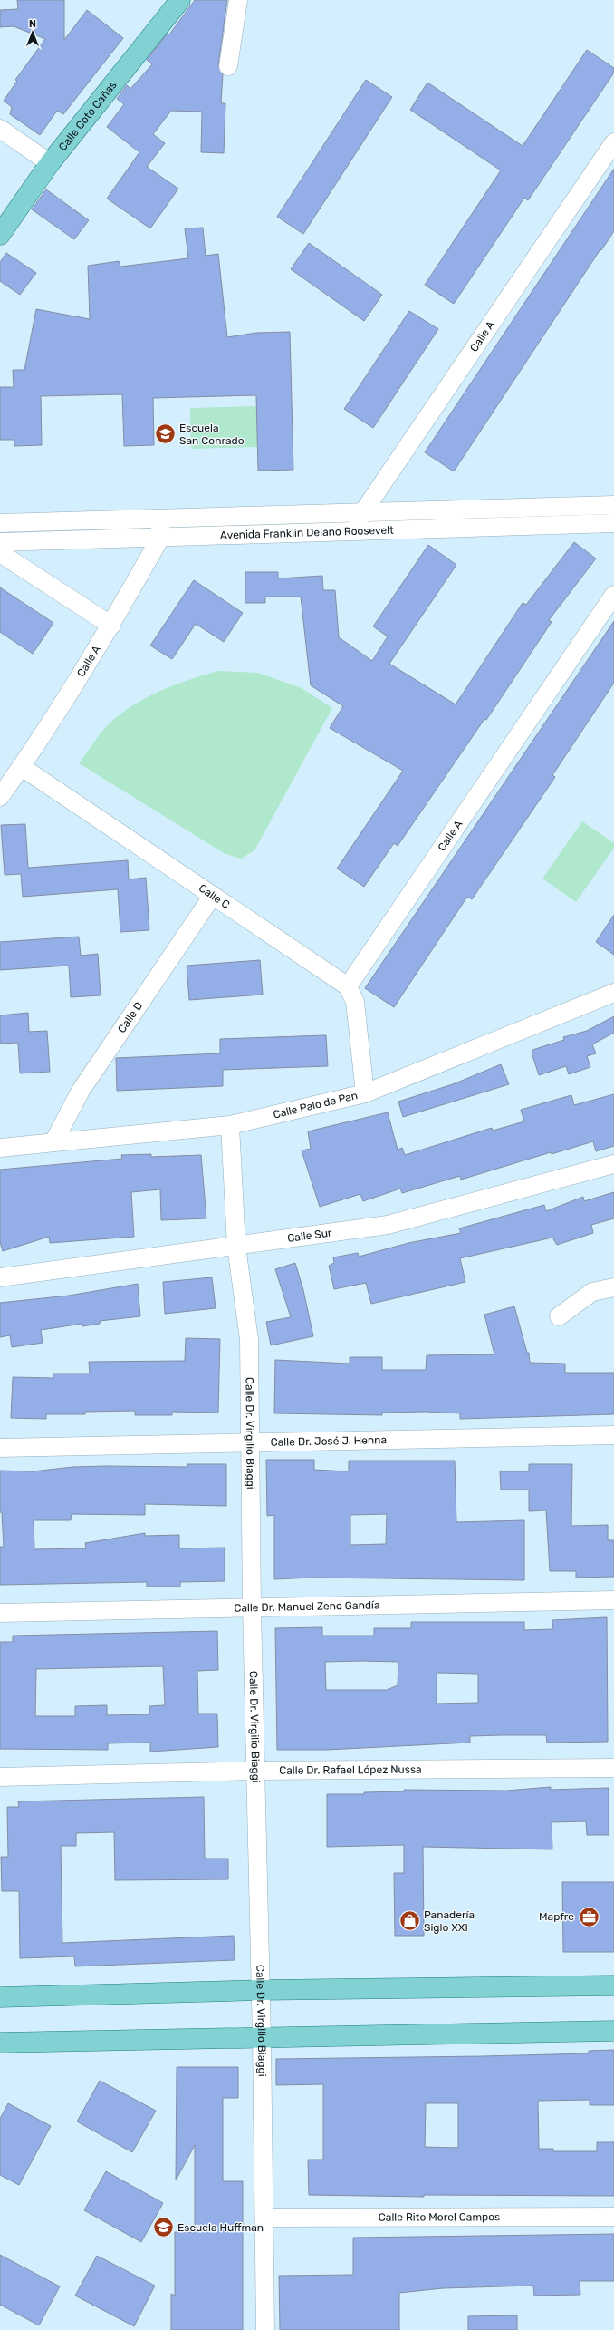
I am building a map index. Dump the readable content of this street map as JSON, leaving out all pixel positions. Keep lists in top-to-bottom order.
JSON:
{
  "streets": {
    "main road": ["Calle Coto Cañas"],
    "street": [
      "Calle A",
      "Avenida Franklin Delano Roosevelt",
      "Calle C",
      "Calle D",
      "Calle Palo de Pan",
      "Calle Sur",
      "Calle Dr. Virgilio Biaggi",
      "Calle Dr. José J. Henna",
      "Calle Dr. Manuel Zeno Gandía",
      "Calle Dr. Rafael López Nussa",
      "Calle Rito Morel Campos"
    ]
  },
  "crossings": [
    ["Calle A", "Avenida Franklin Delano Roosevelt"],
    ["Calle A", "Calle C"],
    ["Calle C", "Calle D"],
    ["Calle D", "Calle Palo de Pan"],
    ["Calle Palo de Pan", "Calle Dr. Virgilio Biaggi"],
    ["Calle Sur", "Calle Dr. Virgilio Biaggi"],
    ["Calle Dr. Virgilio Biaggi", "Calle Dr. José J. Henna"],
    ["Calle Dr. Virgilio Biaggi", "Calle Dr. Manuel Zeno Gandía"],
    ["Calle Dr. Virgilio Biaggi", "Calle Dr. Rafael López Nussa"],
    ["Calle Dr. Virgilio Biaggi", "Calle Rito Morel Campos"]
  ],
  "places": {
    "school or university": ["Escuela San Conrado", "Escuela Huffman"],
    "office": ["Mapfre"],
    "shop": ["Panadería Siglo XXI"]
  },
  "north": "top"
}
